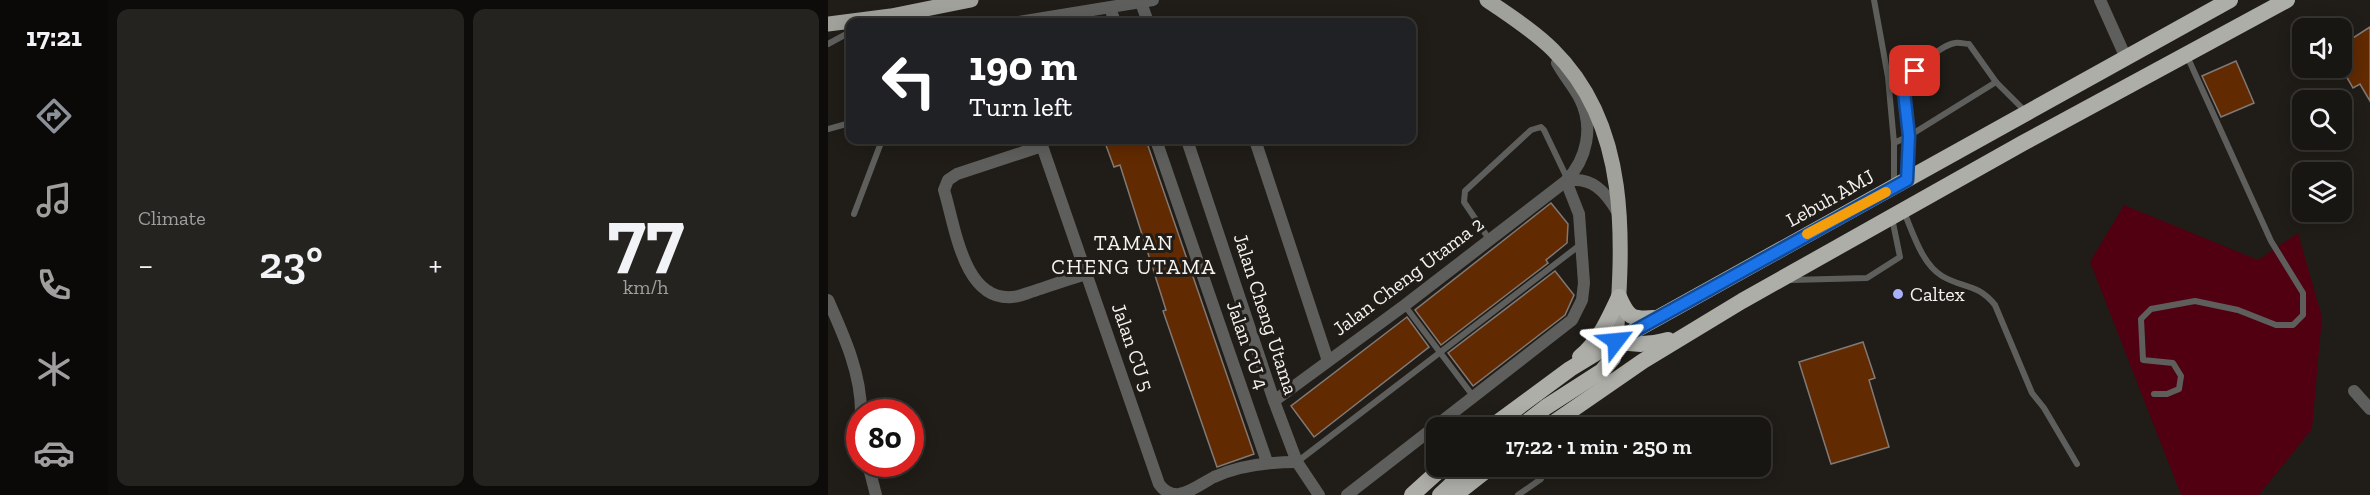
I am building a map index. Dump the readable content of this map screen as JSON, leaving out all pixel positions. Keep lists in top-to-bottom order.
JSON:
{
  "streets": {
    "highway": ["Lebuh AMJ"],
    "street": [
      "Jalan Cheng Utama 2",
      "Jalan Cheng Utama",
      "Jalan CU 4",
      "Jalan CU 5"
    ]
  },
  "crossings": [
    ["Jalan Cheng Utama 2", "Jalan Cheng Utama"]
  ],
  "districts": ["TAMAN CHENG UTAMA"],
  "places": ["Caltex"],
  "page": {
    "tabs": "17:21",
    "tile": [
      "Climate",
      ["77", "km/h"]
    ],
    "turn": ["190 m", "Turn left"],
    "heat": ["−", "23°", "+"],
    "limit": "80",
    "trip": "17:22 · 1 min · 250 m"
  }
}
